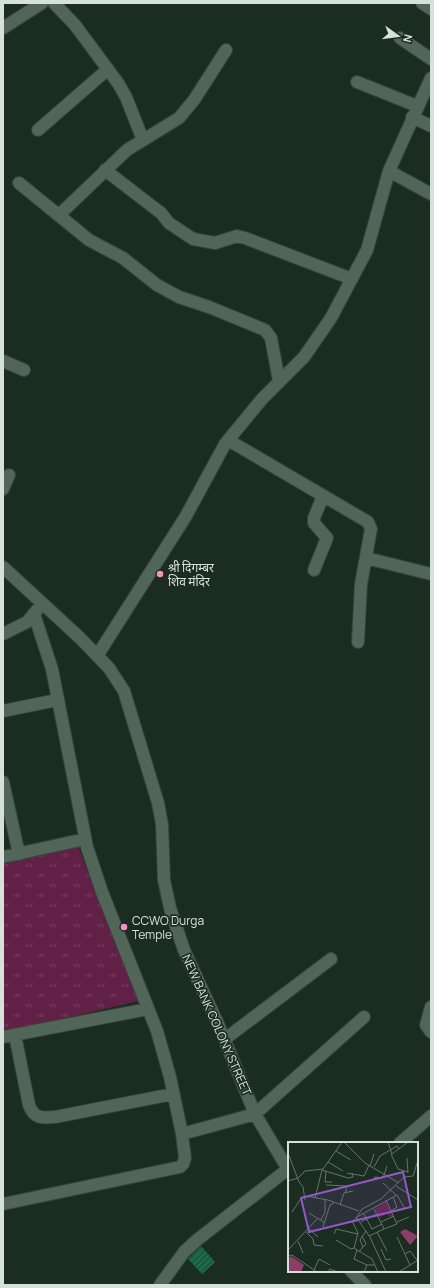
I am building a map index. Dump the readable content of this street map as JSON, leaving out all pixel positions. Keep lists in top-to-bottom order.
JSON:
{
  "streets": {
    "street": ["NEW BANK COLONY STREET"]
  },
  "places": ["श्री दिगम्बर शिव मंदिर", "CCWO Durga Temple"],
  "north": "right"
}
